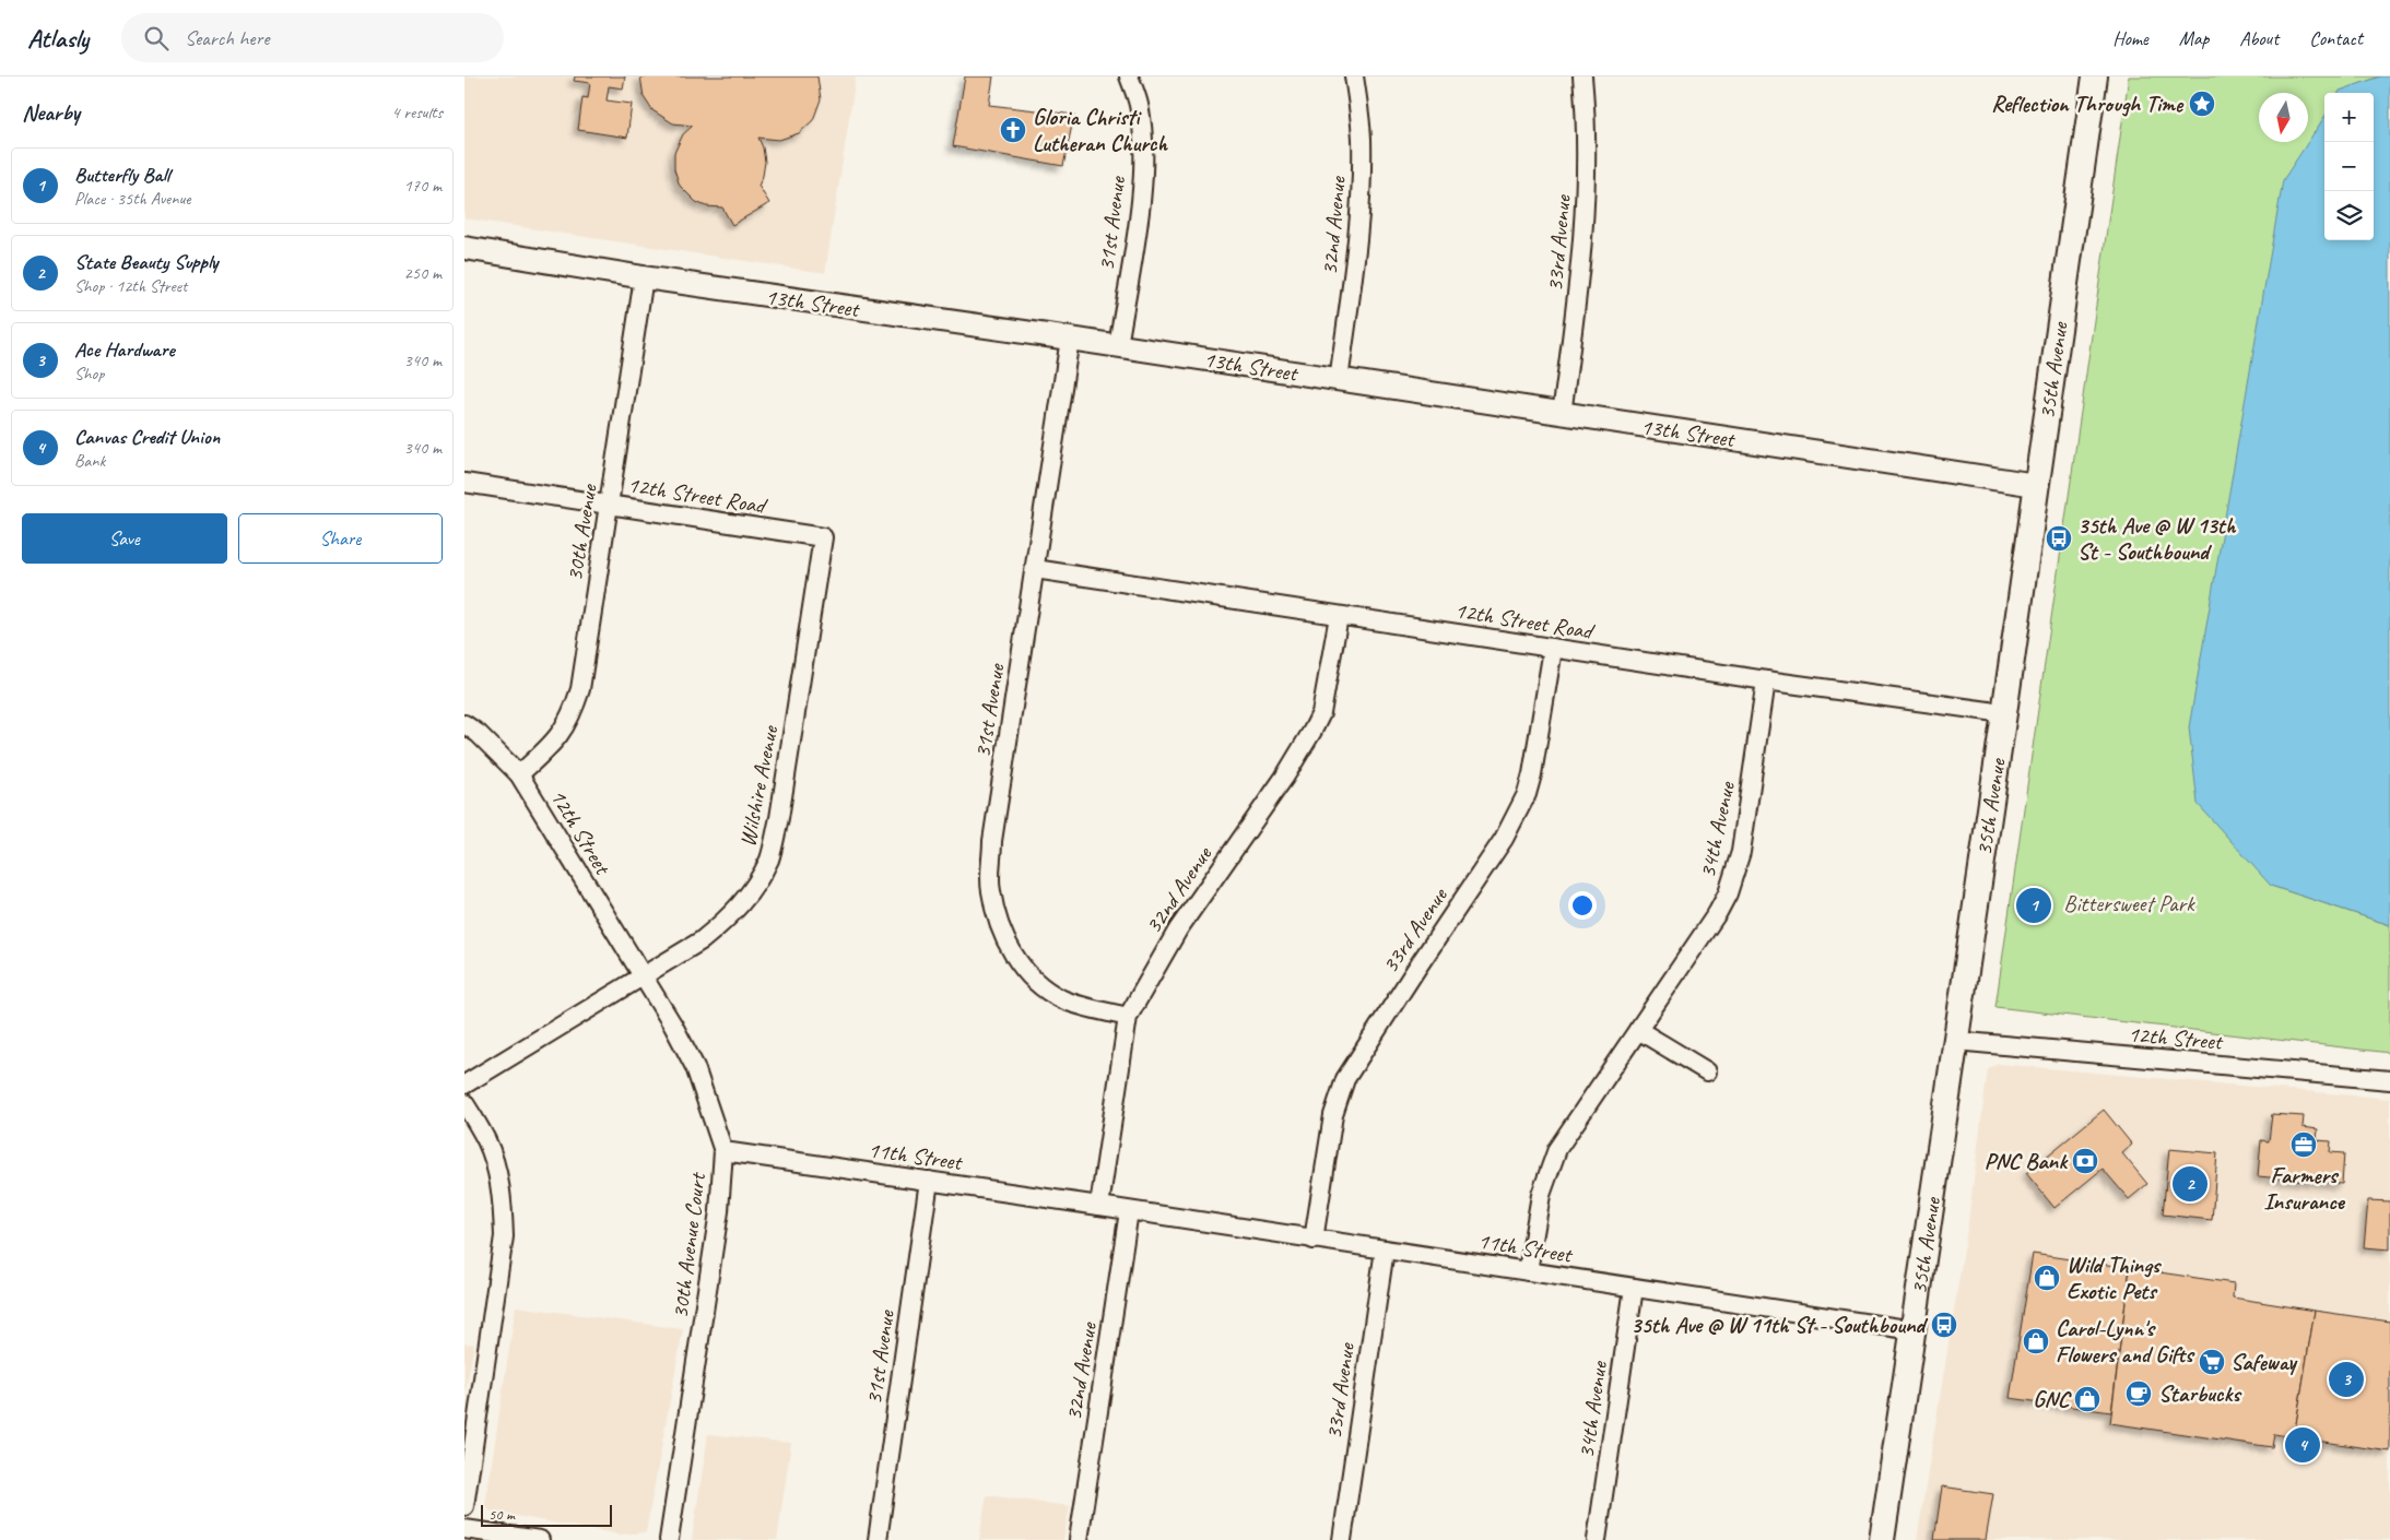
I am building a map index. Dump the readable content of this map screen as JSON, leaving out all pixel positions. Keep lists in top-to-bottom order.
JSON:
{
  "streets": {
    "main road": ["35th Avenue"],
    "street": [
      "31st Avenue",
      "32nd Avenue",
      "33rd Avenue",
      "13th Street",
      "12th Street Road",
      "30th Avenue",
      "Wilshire Avenue",
      "34th Avenue",
      "12th Street",
      "11th Street",
      "30th Avenue Court"
    ]
  },
  "crossings": [
    ["31st Avenue", "32nd Avenue"],
    ["31st Avenue", "13th Street"],
    ["31st Avenue", "12th Street Road"],
    ["31st Avenue", "11th Street"],
    ["32nd Avenue", "13th Street"],
    ["32nd Avenue", "12th Street Road"],
    ["32nd Avenue", "11th Street"],
    ["33rd Avenue", "13th Street"],
    ["33rd Avenue", "12th Street Road"],
    ["33rd Avenue", "11th Street"],
    ["13th Street", "35th Avenue"],
    ["13th Street", "30th Avenue"],
    ["35th Avenue", "12th Street Road"],
    ["35th Avenue", "12th Street"],
    ["35th Avenue", "11th Street"],
    ["12th Street Road", "30th Avenue"],
    ["12th Street Road", "Wilshire Avenue"],
    ["12th Street Road", "34th Avenue"],
    ["30th Avenue", "12th Street"],
    ["Wilshire Avenue", "12th Street"],
    ["Wilshire Avenue", "30th Avenue Court"],
    ["34th Avenue", "11th Street"],
    ["12th Street", "30th Avenue Court"],
    ["11th Street", "30th Avenue Court"]
  ],
  "parks": ["Bittersweet Park"],
  "places": {
    "place": ["Reflection Through Time"],
    "church": ["Gloria Christi Lutheran Church"],
    "bus stop": ["35th Ave @ W 13th St - Southbound", "35th Ave @ W 11th St - Southbound"],
    "office": ["Farmers Insurance"],
    "bank": ["PNC Bank"],
    "shop": ["Wild Things Exotic Pets", "Carol-Lynn's Flowers and Gifts", "GNC"],
    "supermarket": ["Safeway"],
    "cafe": ["Starbucks"]
  },
  "scale_bar": "50 m",
  "north": "bottom",
  "page": {
    "header": "Atlasly",
    "search": "Search here",
    "nav": [
      "Home",
      "Map",
      "About",
      "Contact"
    ],
    "heading": ["Nearby", "4 results"],
    "map_buttons": ["+", "−"],
    "list": [
      {
        "mark": "1",
        "name": "Butterfly Ball",
        "note": "Place · 35th Avenue",
        "value": "170 m"
      },
      {
        "mark": "2",
        "name": "State Beauty Supply",
        "note": "Shop · 12th Street",
        "value": "250 m"
      },
      {
        "mark": "3",
        "name": "Ace Hardware",
        "note": "Shop",
        "value": "340 m"
      },
      {
        "mark": "4",
        "name": "Canvas Credit Union",
        "note": "Bank",
        "value": "340 m"
      }
    ],
    "buttons": ["Save", "Share"],
    "pins": [
      "1",
      "2",
      "3",
      "4"
    ],
    "scale": "50 m"
  }
}
